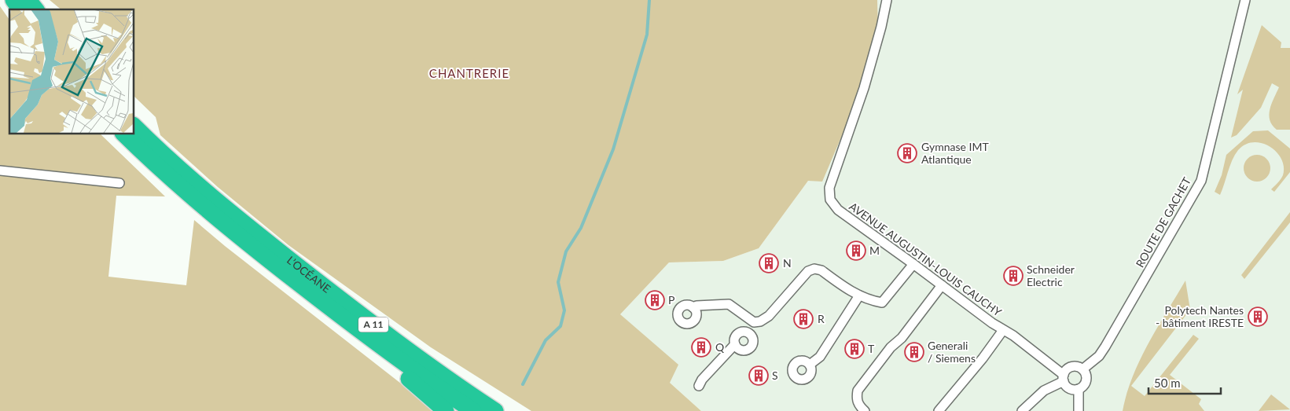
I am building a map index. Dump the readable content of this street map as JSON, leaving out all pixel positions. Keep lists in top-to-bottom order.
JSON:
{
  "streets": {
    "highway": ["L’OCÉANE", "A 11"],
    "street": ["ROUTE DE GACHET", "AVENUE AUGUSTIN-LOUIS CAUCHY"]
  },
  "crossings": [
    ["ROUTE DE GACHET", "AVENUE AUGUSTIN-LOUIS CAUCHY"]
  ],
  "districts": ["CHANTRERIE"],
  "places": {
    "building": [
      "Gymnase IMT Atlantique",
      "M",
      "N",
      "Schneider Electric",
      "P",
      "Polytech Nantes - bâtiment IRESTE",
      "R",
      "Q",
      "T",
      "Generali / Siemens",
      "S"
    ]
  },
  "scale_bar": "50 m"
}
